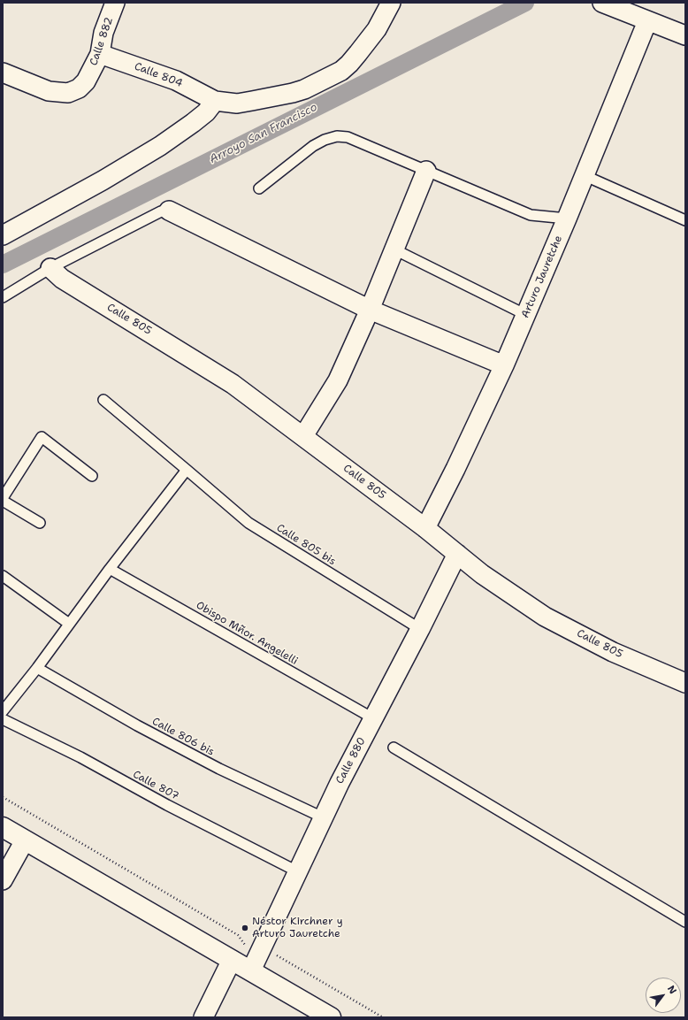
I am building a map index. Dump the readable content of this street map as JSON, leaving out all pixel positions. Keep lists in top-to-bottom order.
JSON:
{
  "streets": {
    "street": [
      "Calle 882",
      "Calle 804",
      "Arturo Jauretche",
      "Calle 805",
      "Calle 880"
    ],
    "lane": [
      "Calle 805 bis",
      "Obispo Mñor. Angelelli",
      "Calle 806 bis",
      "Calle 807"
    ]
  },
  "crossings": [
    ["Calle 882", "Calle 804"],
    ["Arturo Jauretche", "Calle 805"],
    ["Calle 805", "Calle 880"],
    ["Calle 805 bis", "Calle 880"],
    ["Obispo Mñor. Angelelli", "Calle 880"],
    ["Calle 806 bis", "Calle 880"],
    ["Calle 880", "Calle 807"]
  ],
  "water": ["Arroyo San Francisco"],
  "places": ["Néstor Kirchner y Arturo Jauretche"],
  "north": "top right"
}
